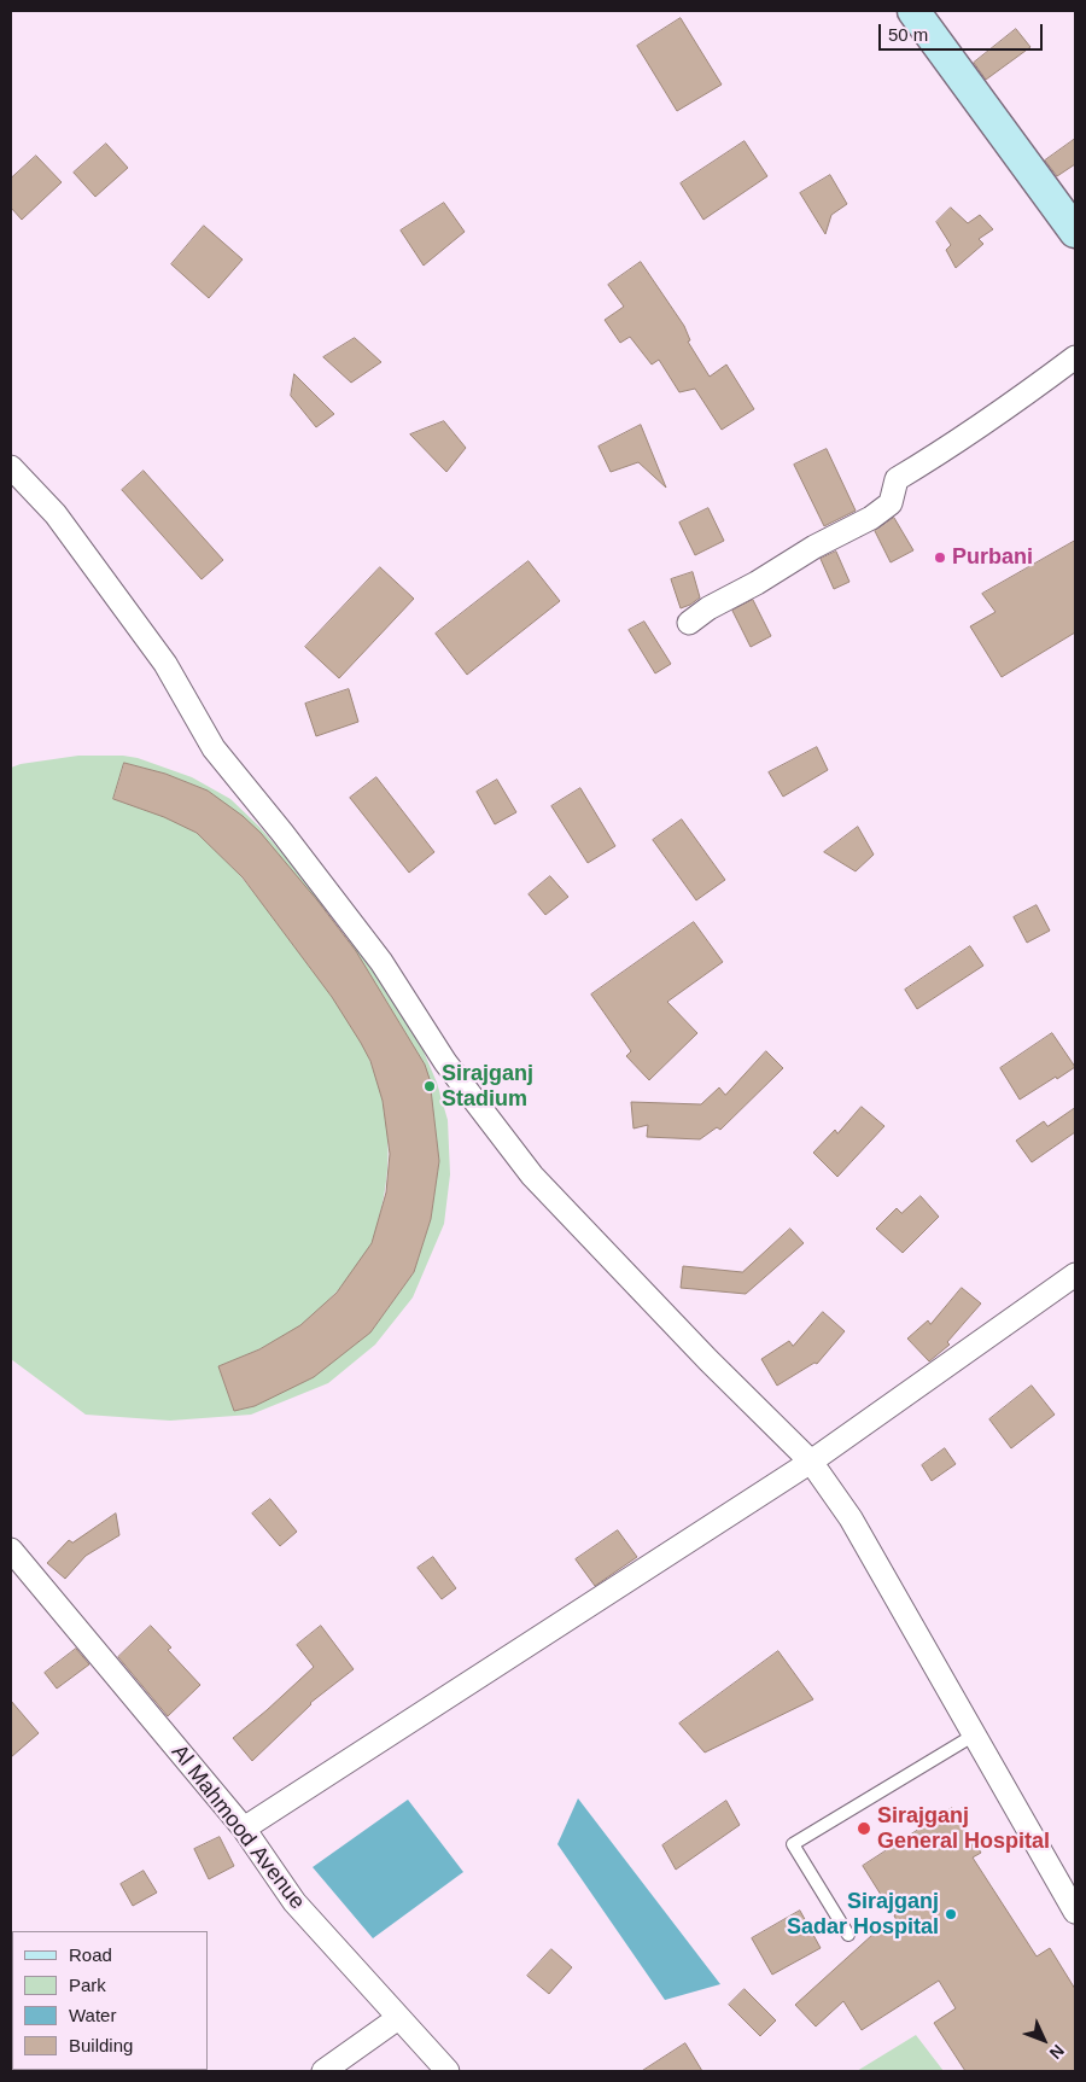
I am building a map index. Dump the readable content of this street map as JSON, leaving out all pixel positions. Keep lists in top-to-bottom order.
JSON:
{
  "streets": {
    "street": ["Al Mahmood Avenue"]
  },
  "places": [
    "Purbani",
    "Sirajganj Stadium",
    "Sirajganj General Hospital",
    "Sirajganj Sadar Hospital"
  ],
  "legend": [
    "Road",
    "Park",
    "Water",
    "Building"
  ],
  "scale_bar": "50 m",
  "north": "bottom right"
}
